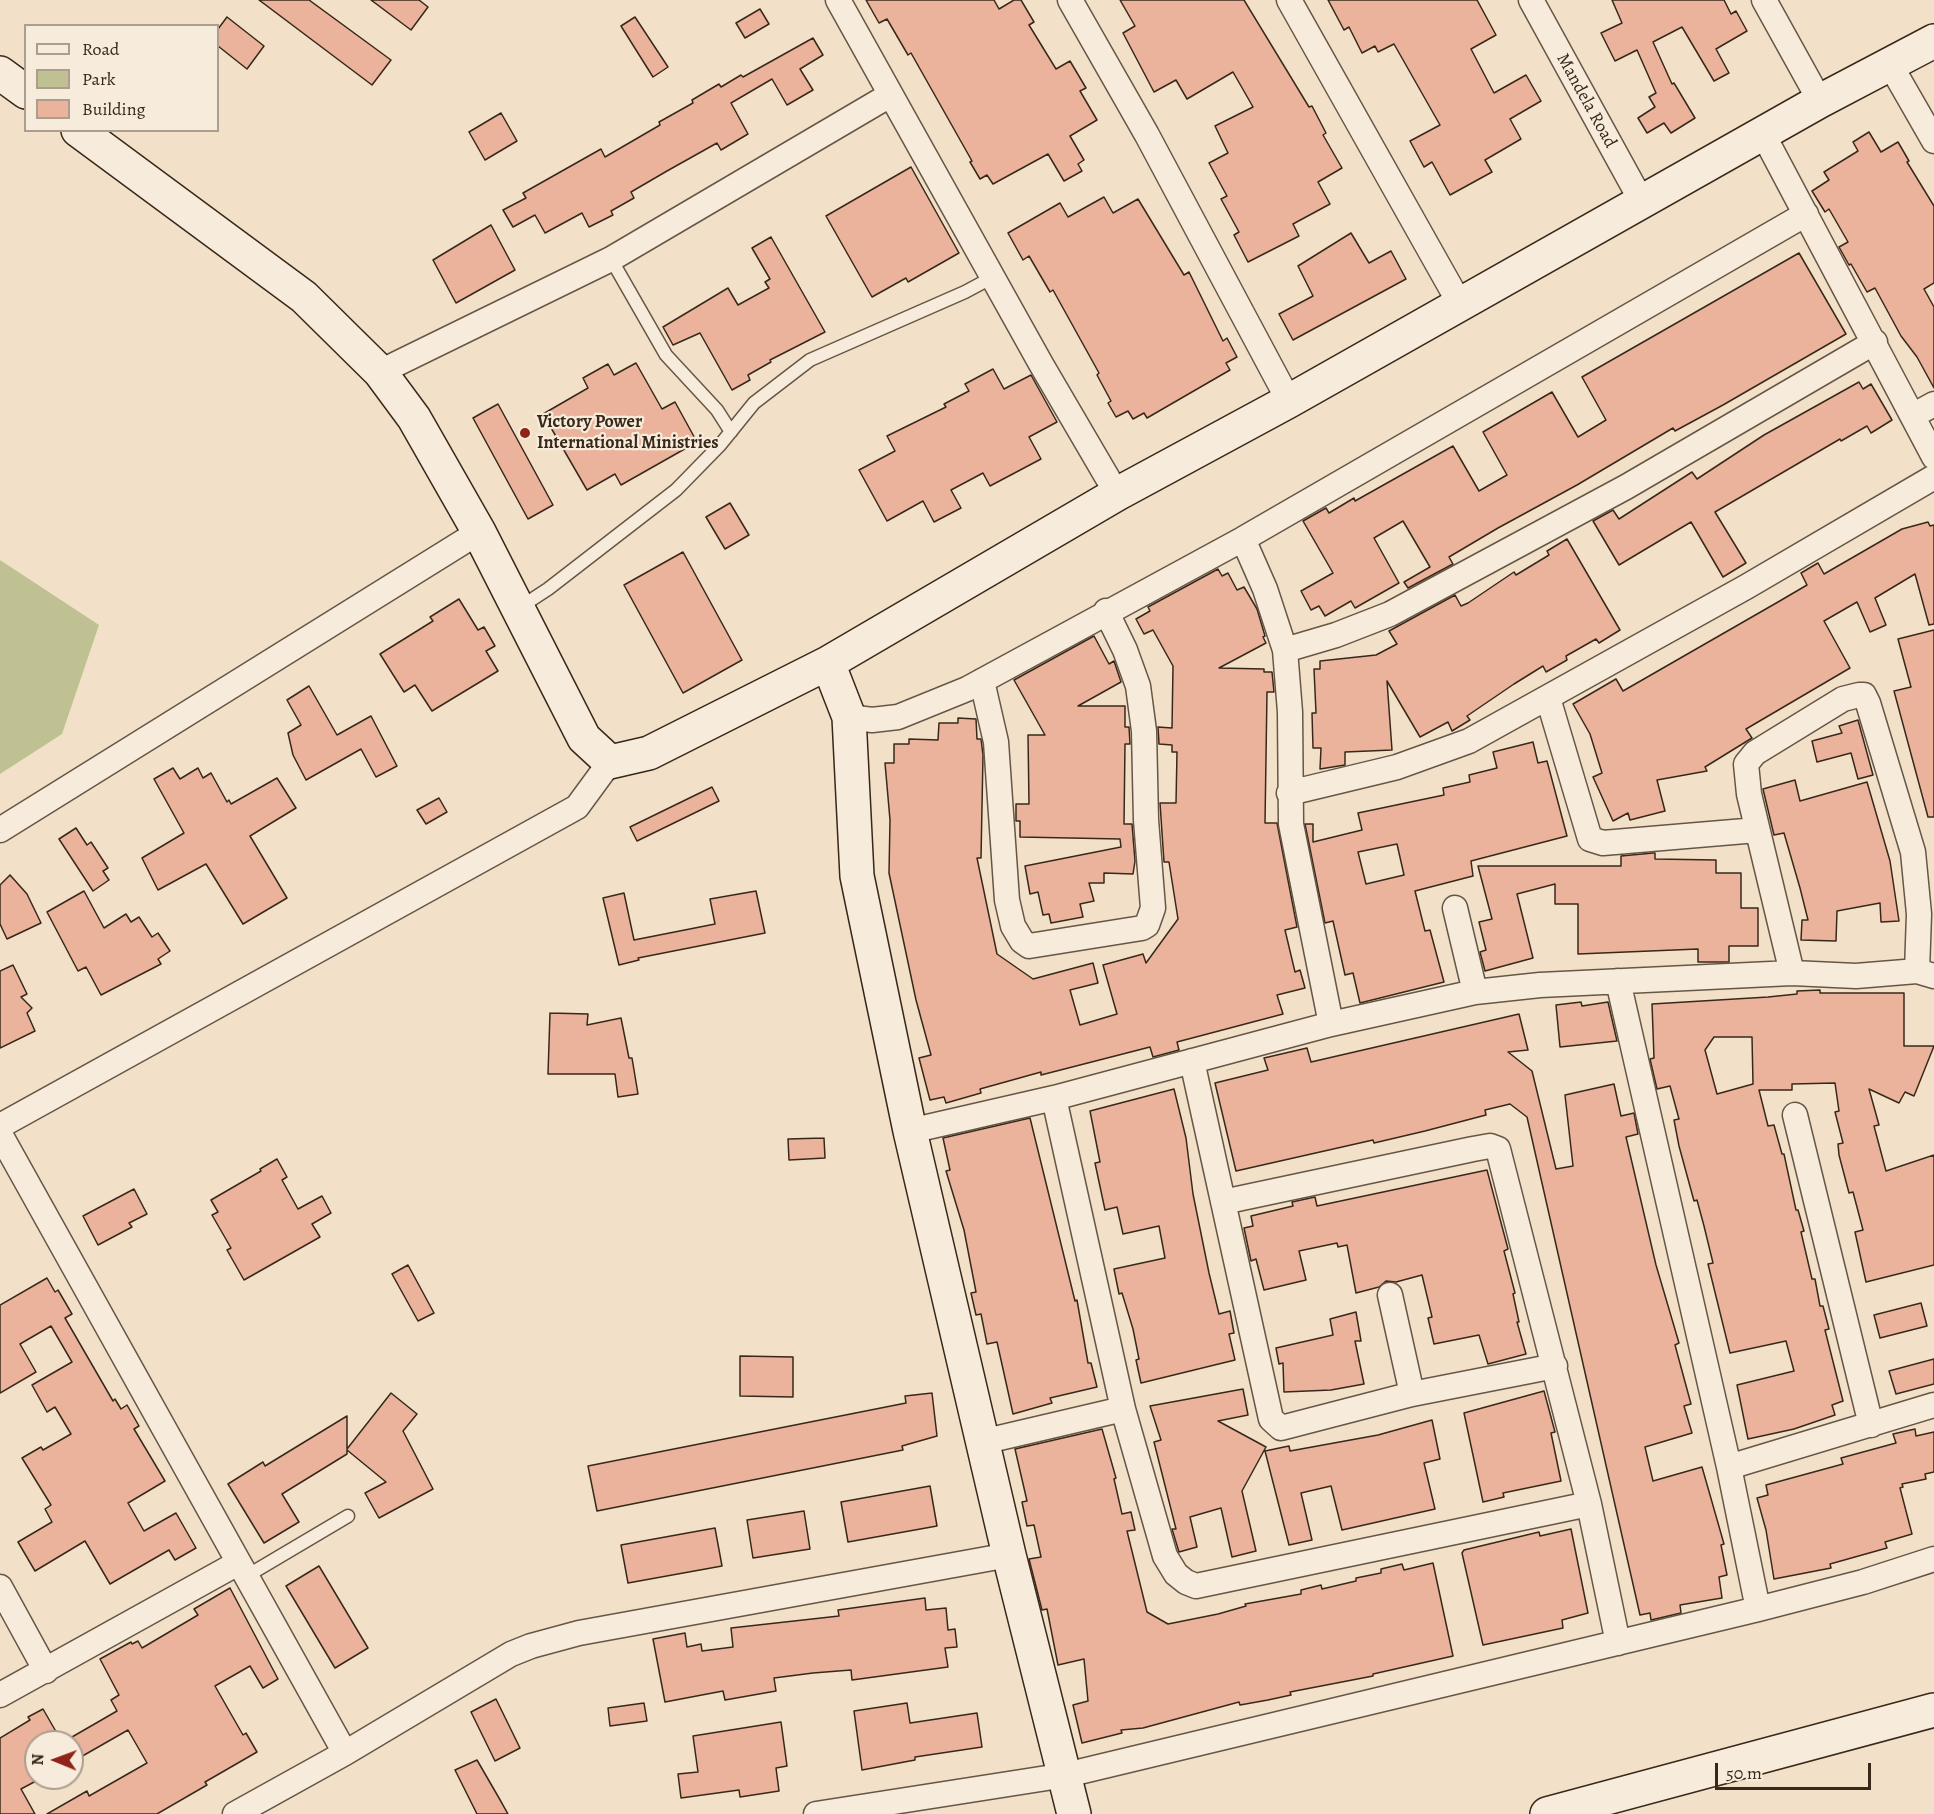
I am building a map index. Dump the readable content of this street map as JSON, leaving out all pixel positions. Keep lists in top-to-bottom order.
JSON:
{
  "streets": {
    "street": ["Mandela Road"]
  },
  "places": ["Victory Power International Ministries"],
  "legend": ["Road", "Park", "Building"],
  "scale_bar": "50 m",
  "north": "left"
}
